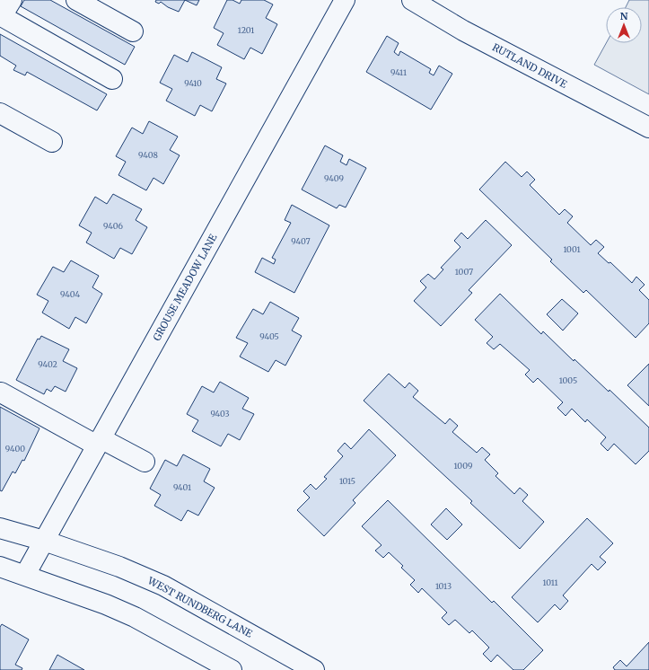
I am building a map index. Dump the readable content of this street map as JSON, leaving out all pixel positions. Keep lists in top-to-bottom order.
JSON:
{
  "streets": {
    "street": ["RUTLAND DRIVE", "GROUSE MEADOW LANE", "WEST RUNDBERG LANE"]
  },
  "crossings": [
    ["GROUSE MEADOW LANE", "WEST RUNDBERG LANE"]
  ],
  "house_numbers": [
    "1201",
    "9411",
    "9410",
    "9408",
    "9409",
    "9406",
    "9407",
    "1001",
    "1007",
    "9404",
    "9405",
    "9402",
    "1005",
    "9403",
    "9400",
    "1009",
    "1015",
    "9401",
    "1011",
    "1013"
  ],
  "north": "top"
}
